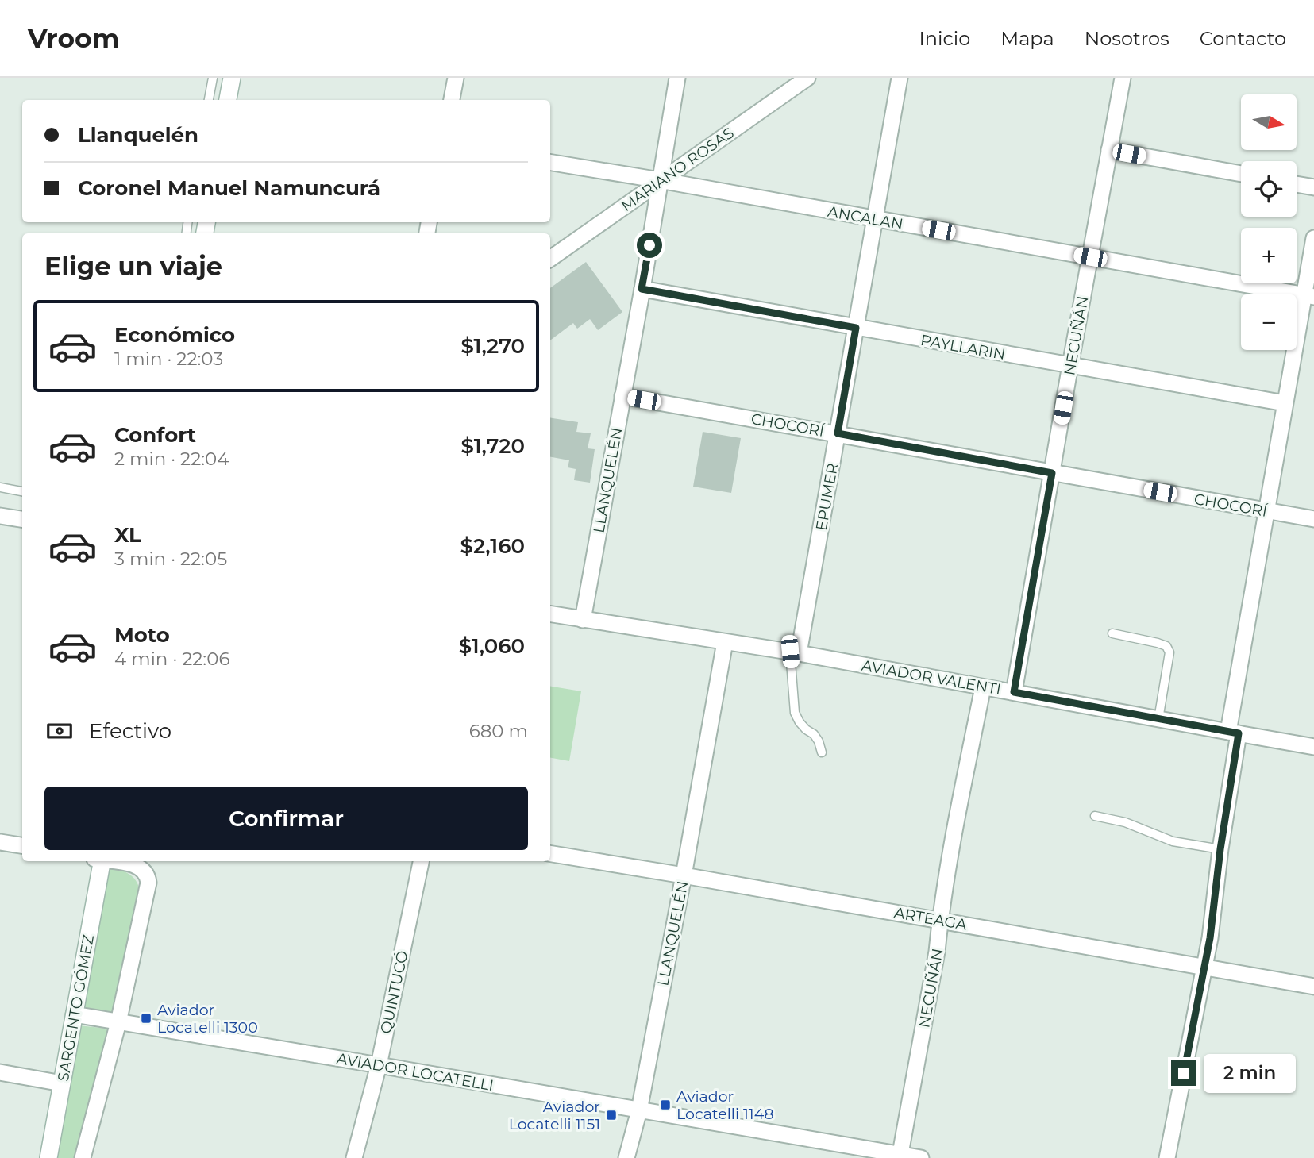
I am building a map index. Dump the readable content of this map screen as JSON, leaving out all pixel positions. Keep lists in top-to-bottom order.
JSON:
{
  "streets": {
    "main road": ["SARGENTO GÓMEZ"],
    "street": [
      "MARIANO ROSAS",
      "ANCALAN",
      "NECUÑÁN",
      "PAYLLARIN",
      "CHOCORÍ",
      "LLANQUELÉN",
      "EPUMER",
      "AVIADOR VALENTI",
      "ARTEAGA",
      "QUINTUCÓ",
      "AVIADOR LOCATELLI"
    ]
  },
  "crossings": [
    ["MARIANO ROSAS", "ANCALAN"],
    ["MARIANO ROSAS", "LLANQUELÉN"],
    ["ANCALAN", "NECUÑÁN"],
    ["ANCALAN", "LLANQUELÉN"],
    ["ANCALAN", "EPUMER"],
    ["NECUÑÁN", "PAYLLARIN"],
    ["NECUÑÁN", "CHOCORÍ"],
    ["NECUÑÁN", "AVIADOR VALENTI"],
    ["NECUÑÁN", "ARTEAGA"],
    ["NECUÑÁN", "AVIADOR LOCATELLI"],
    ["PAYLLARIN", "LLANQUELÉN"],
    ["PAYLLARIN", "EPUMER"],
    ["CHOCORÍ", "LLANQUELÉN"],
    ["CHOCORÍ", "EPUMER"],
    ["LLANQUELÉN", "AVIADOR VALENTI"],
    ["LLANQUELÉN", "ARTEAGA"],
    ["LLANQUELÉN", "AVIADOR LOCATELLI"],
    ["EPUMER", "AVIADOR VALENTI"],
    ["QUINTUCÓ", "AVIADOR LOCATELLI"],
    ["SARGENTO GÓMEZ", "AVIADOR LOCATELLI"]
  ],
  "places": {
    "transit": ["Aviador Locatelli 1300", "Aviador Locatelli 1148", "Aviador Locatelli 1151"]
  },
  "north": "right",
  "page": {
    "header": "Vroom",
    "nav": [
      "Inicio",
      "Mapa",
      "Nosotros",
      "Contacto"
    ],
    "map_buttons": ["+", "−"],
    "banner": ["Llanquelén", "Coronel Manuel Namuncurá"],
    "heading": "Elige un viaje",
    "list": [
      {
        "name": "Económico",
        "note": "1 min · 22:03",
        "value": "$1,270"
      },
      {
        "name": "Confort",
        "note": "2 min · 22:04",
        "value": "$1,720"
      },
      {
        "name": "XL",
        "note": "3 min · 22:05",
        "value": "$2,160"
      },
      {
        "name": "Moto",
        "note": "4 min · 22:06",
        "value": "$1,060"
      }
    ],
    "pay": ["Efectivo", "680 m"],
    "buttons": "Confirmar",
    "bubble": "2 min"
  }
}
